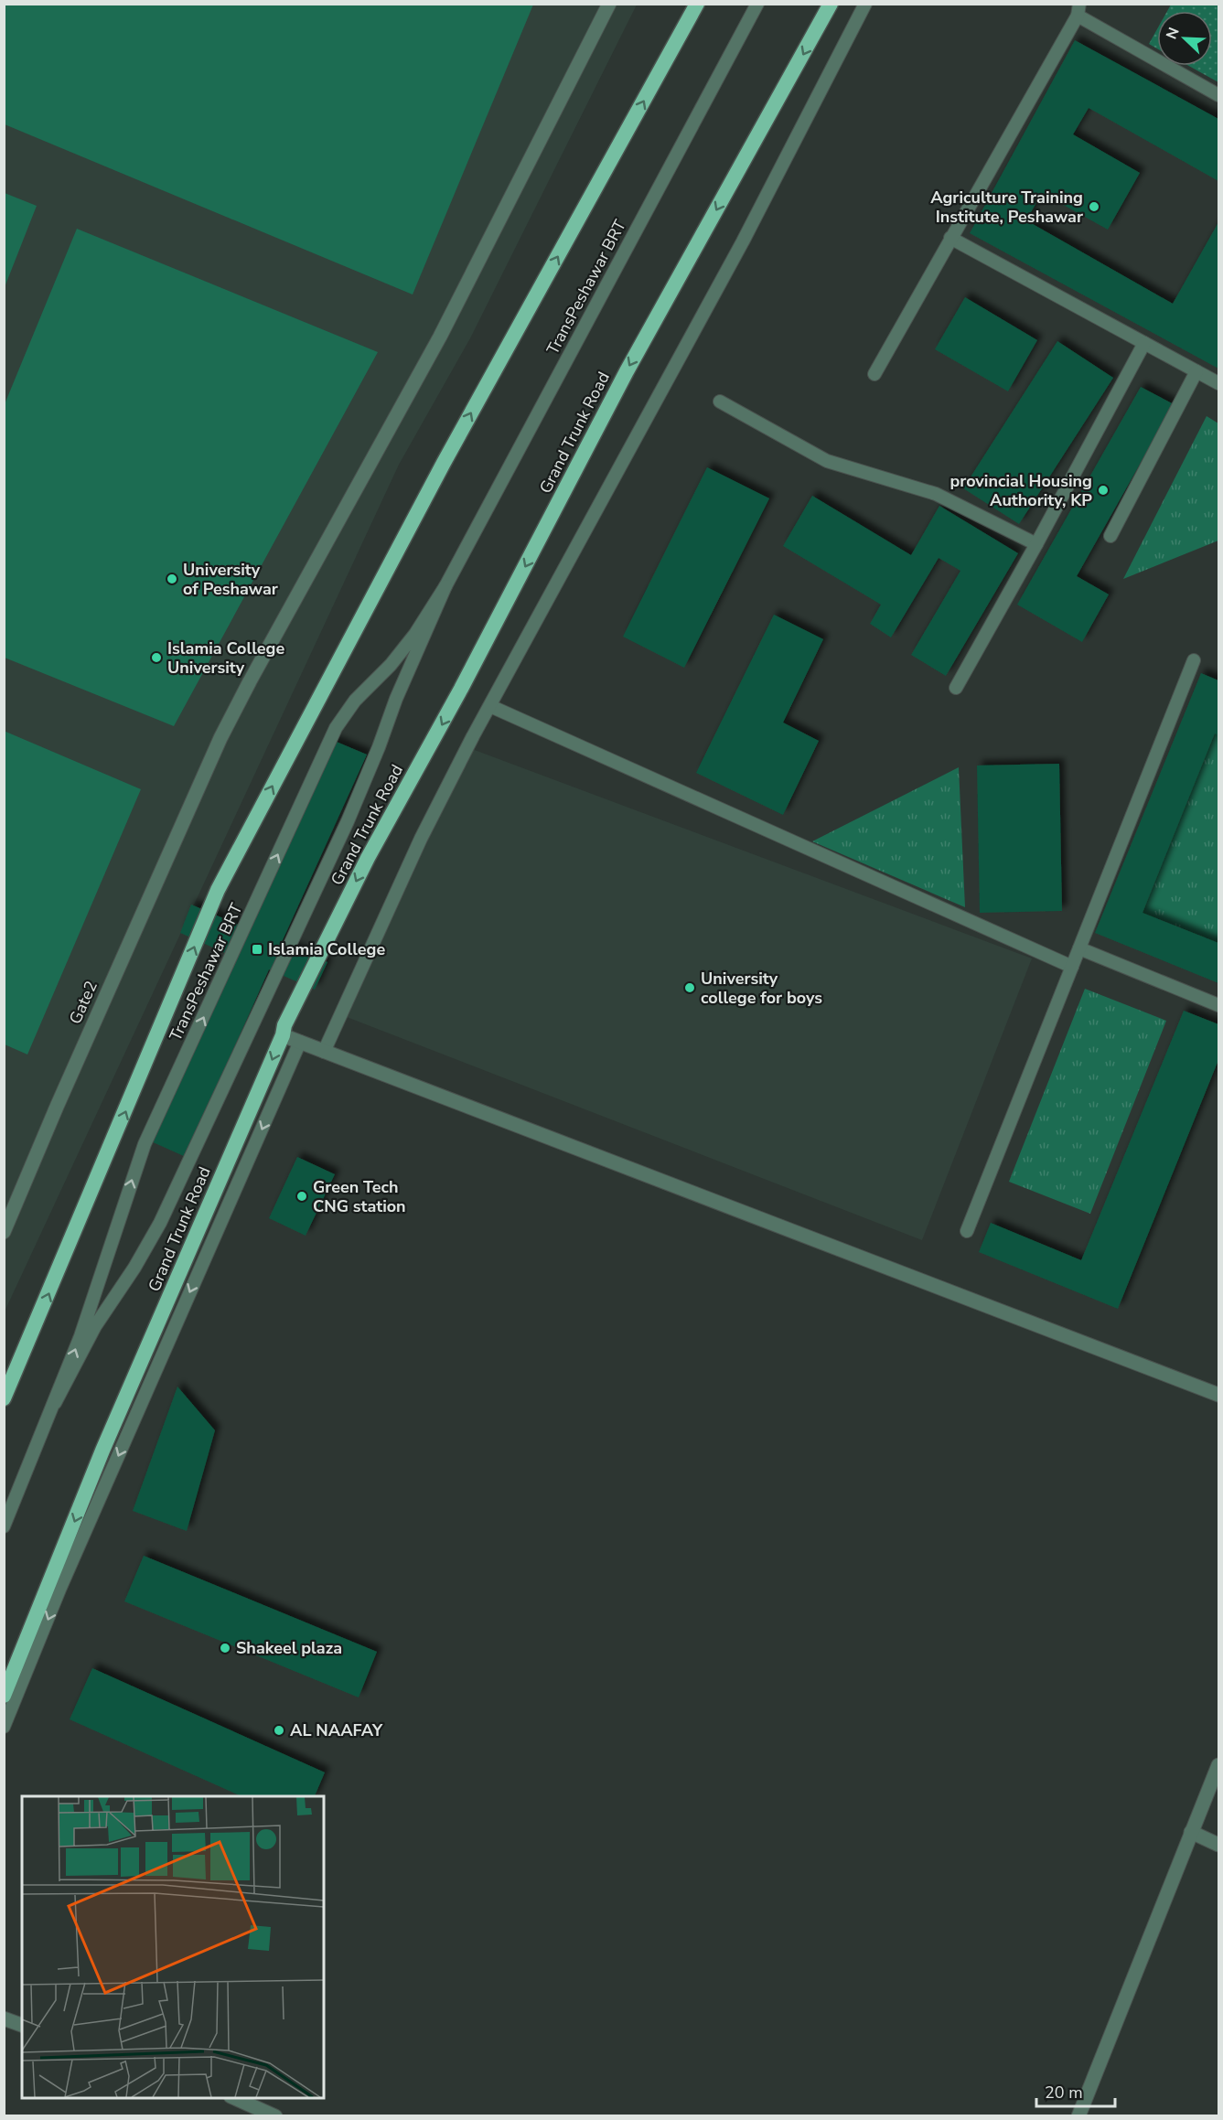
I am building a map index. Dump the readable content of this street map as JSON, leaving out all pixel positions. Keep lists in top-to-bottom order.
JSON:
{
  "streets": {
    "highway": ["Grand Trunk Road"],
    "street": ["Gate2"],
    "lane": ["TransPeshawar BRT"]
  },
  "places": {
    "other": [
      "Agriculture Training Institute, Peshawar",
      "provincial Housing Authority, KP",
      "University of Peshawar",
      "Islamia College University",
      "University college for boys",
      "Green Tech CNG station",
      "Shakeel plaza",
      "AL NAAFAY"
    ],
    "transit": ["Islamia College"]
  },
  "scale_bar": "20 m",
  "north": "top left"
}
